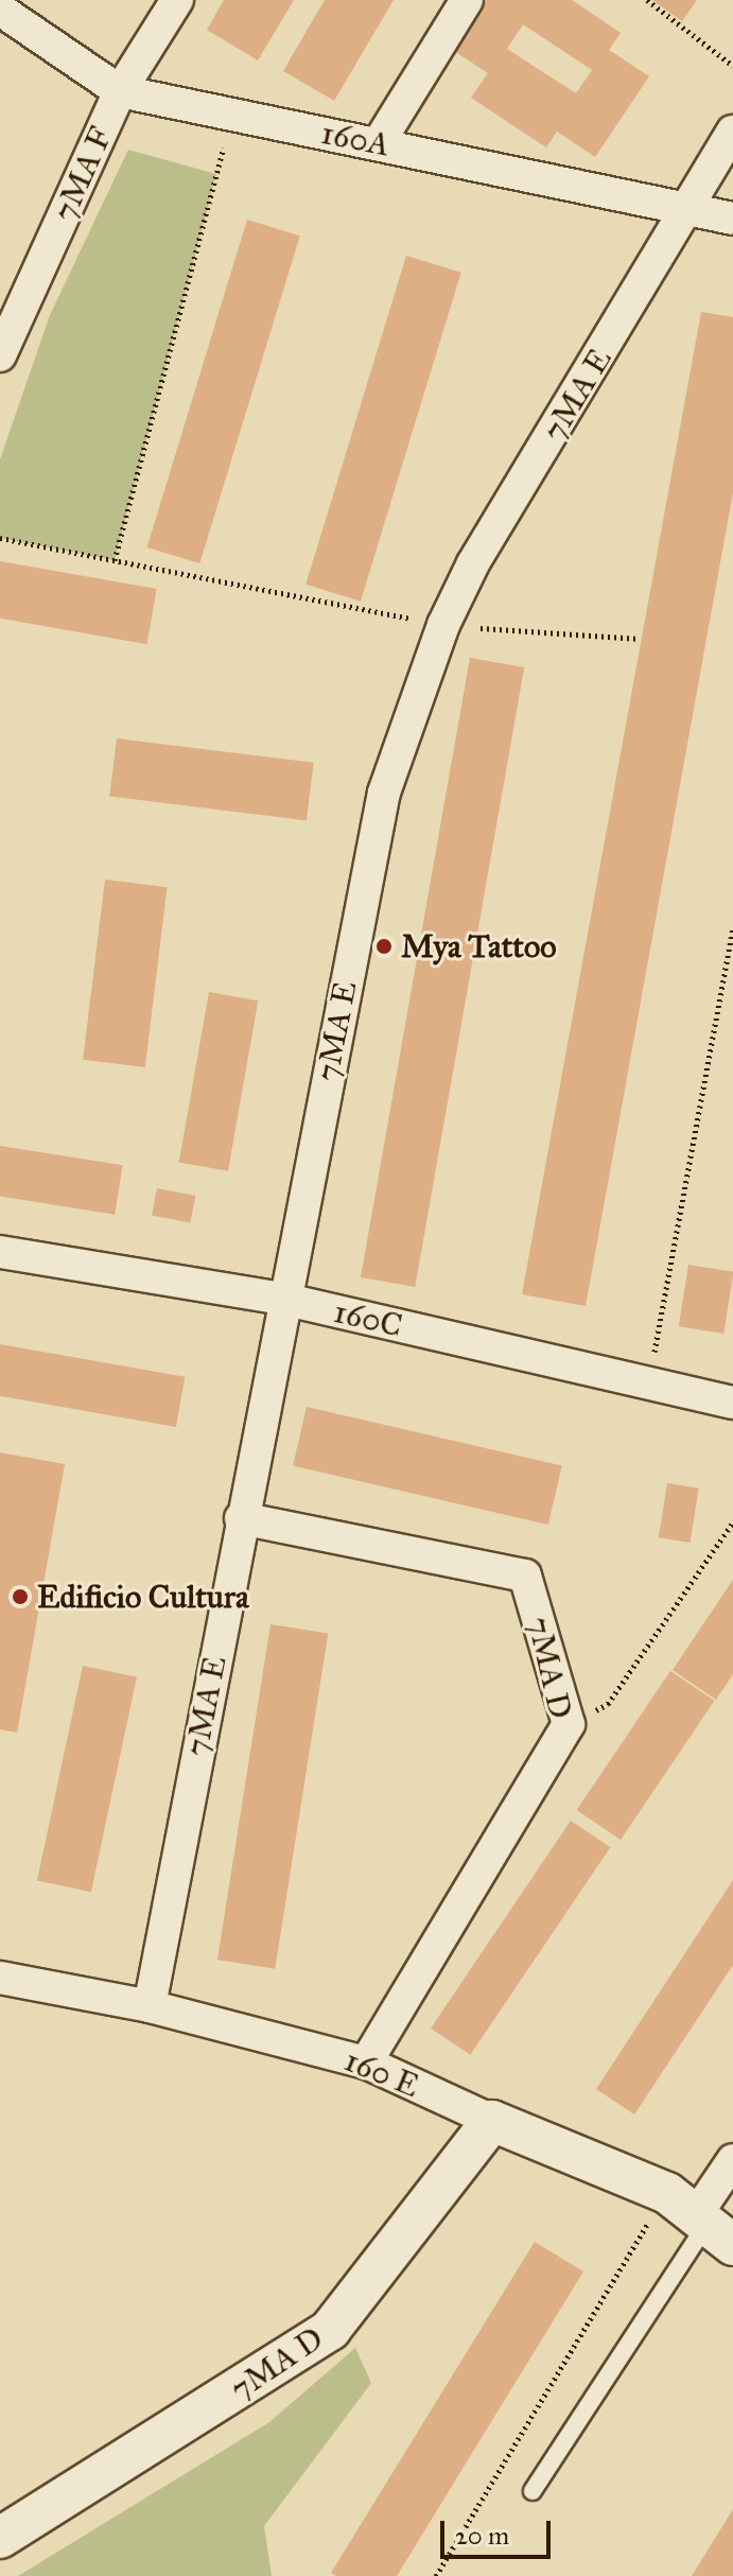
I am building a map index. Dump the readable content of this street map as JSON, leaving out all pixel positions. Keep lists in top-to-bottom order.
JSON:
{
  "streets": {
    "street": [
      "160A",
      "7MA F",
      "7MA E",
      "160C",
      "7MA D",
      "160 E"
    ]
  },
  "crossings": [
    ["160A", "7MA F"],
    ["160A", "7MA E"],
    ["7MA E", "160C"],
    ["7MA E", "7MA D"],
    ["7MA E", "160 E"],
    ["7MA D", "160 E"]
  ],
  "places": ["Mya Tattoo", "Edificio Cultura"],
  "scale_bar": "20 m"
}
